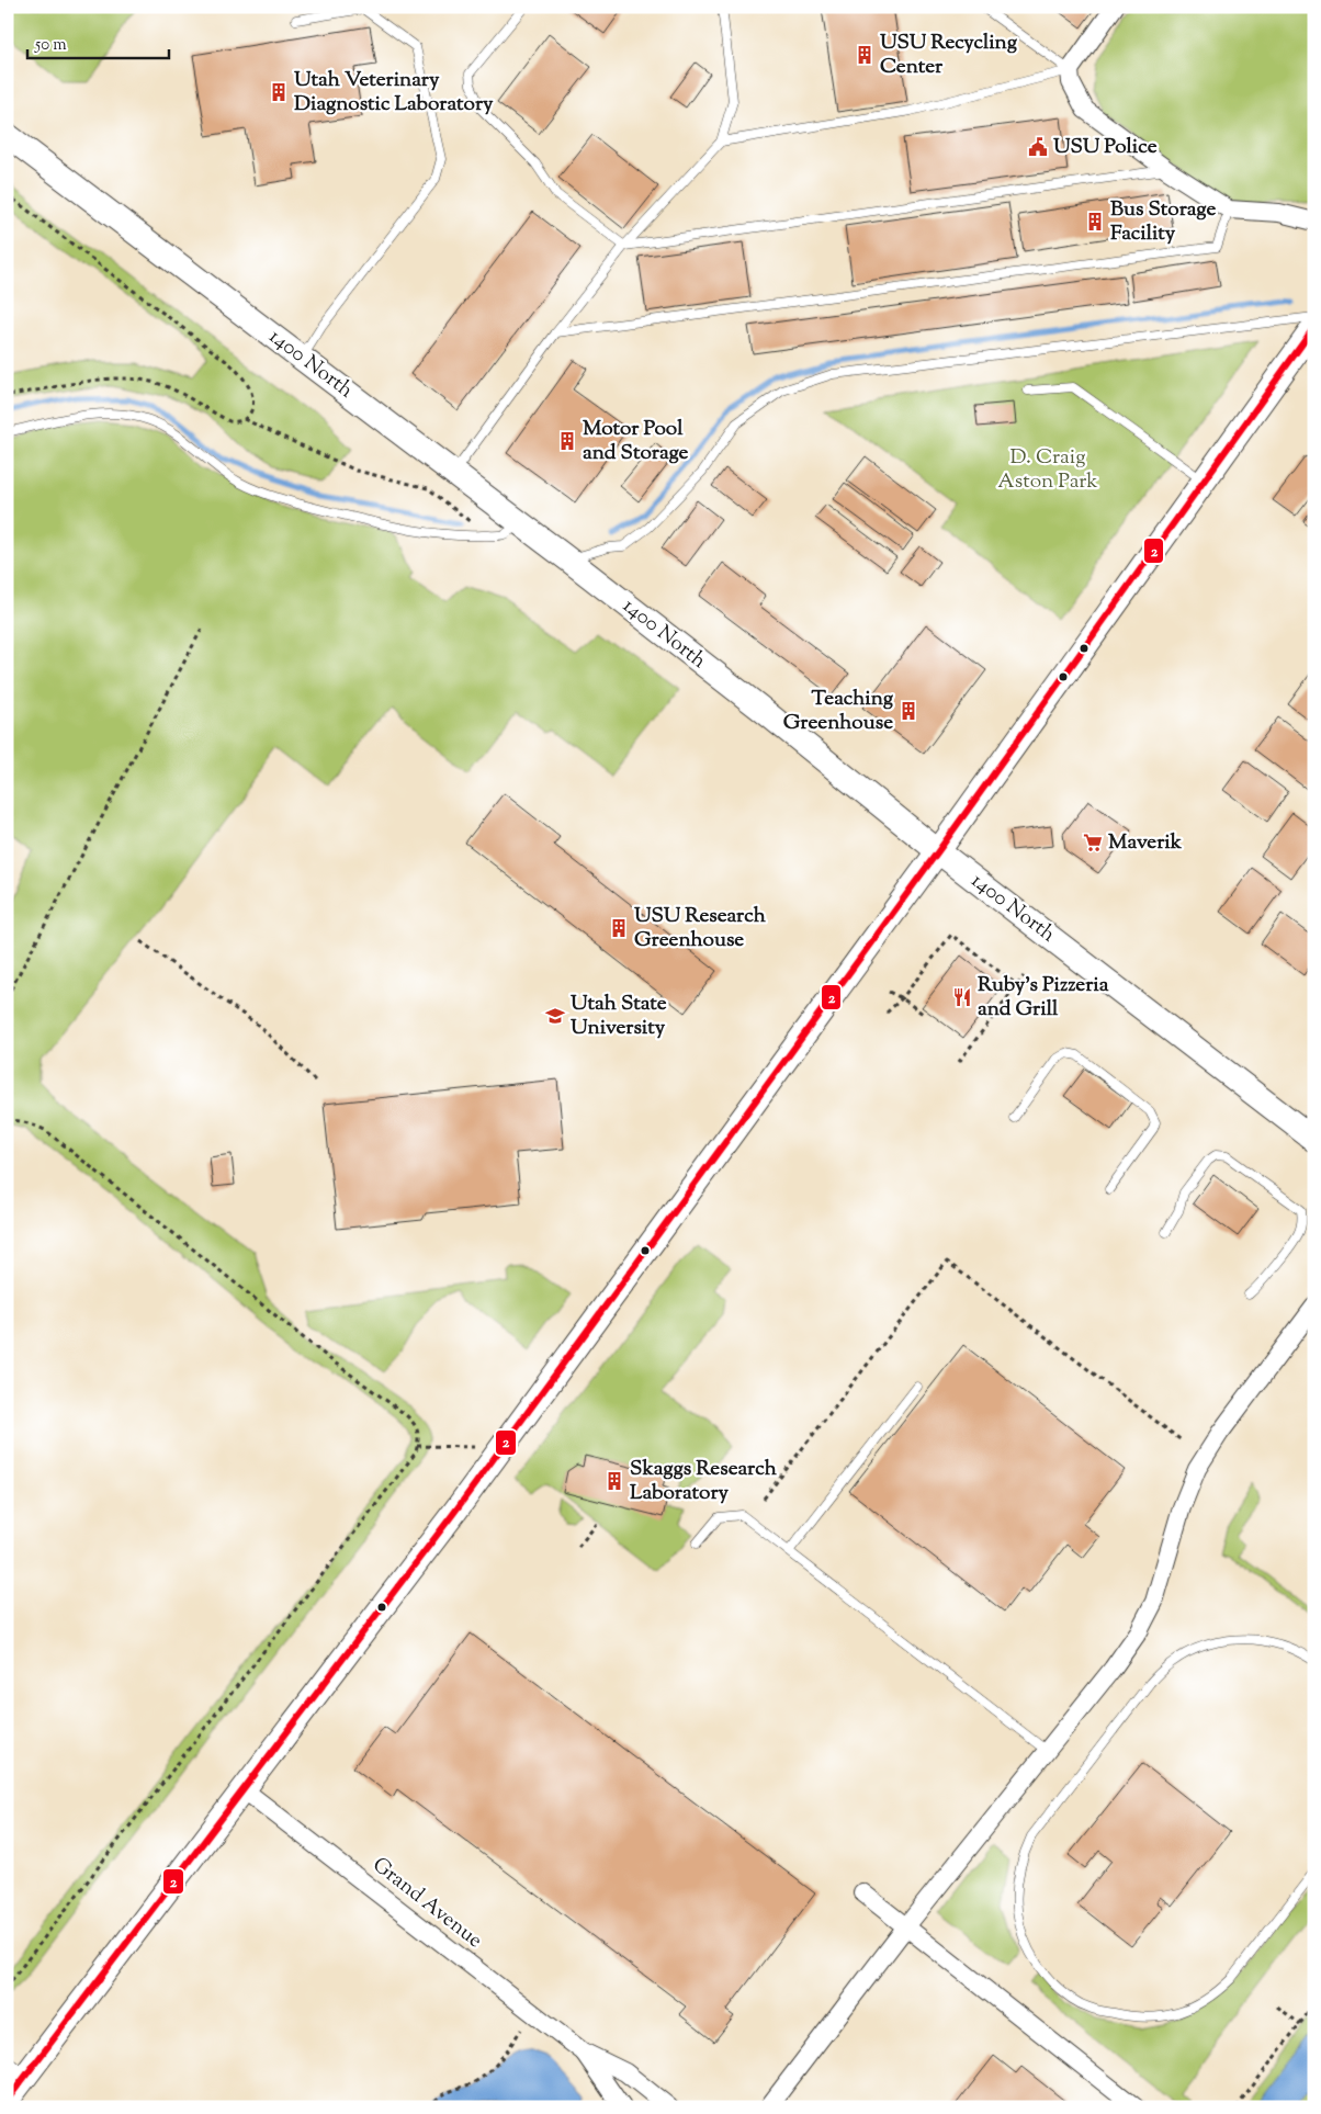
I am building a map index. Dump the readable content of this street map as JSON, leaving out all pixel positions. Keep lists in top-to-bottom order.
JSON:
{
  "streets": {
    "main road": ["1400 North"],
    "street": ["Grand Avenue"]
  },
  "parks": ["D. Craig Aston Park"],
  "places": {
    "building": [
      "USU Recycling Center",
      "Utah Veterinary Diagnostic Laboratory",
      "Bus Storage Facility",
      "Motor Pool and Storage",
      "Teaching Greenhouse",
      "USU Research Greenhouse",
      "Skaggs Research Laboratory"
    ],
    "public building": ["USU Police"],
    "supermarket": ["Maverik"],
    "restaurant": ["Ruby's Pizzeria and Grill"],
    "school or university": ["Utah State University"]
  },
  "lines": ["transit line 2"],
  "scale_bar": "50 m"
}
